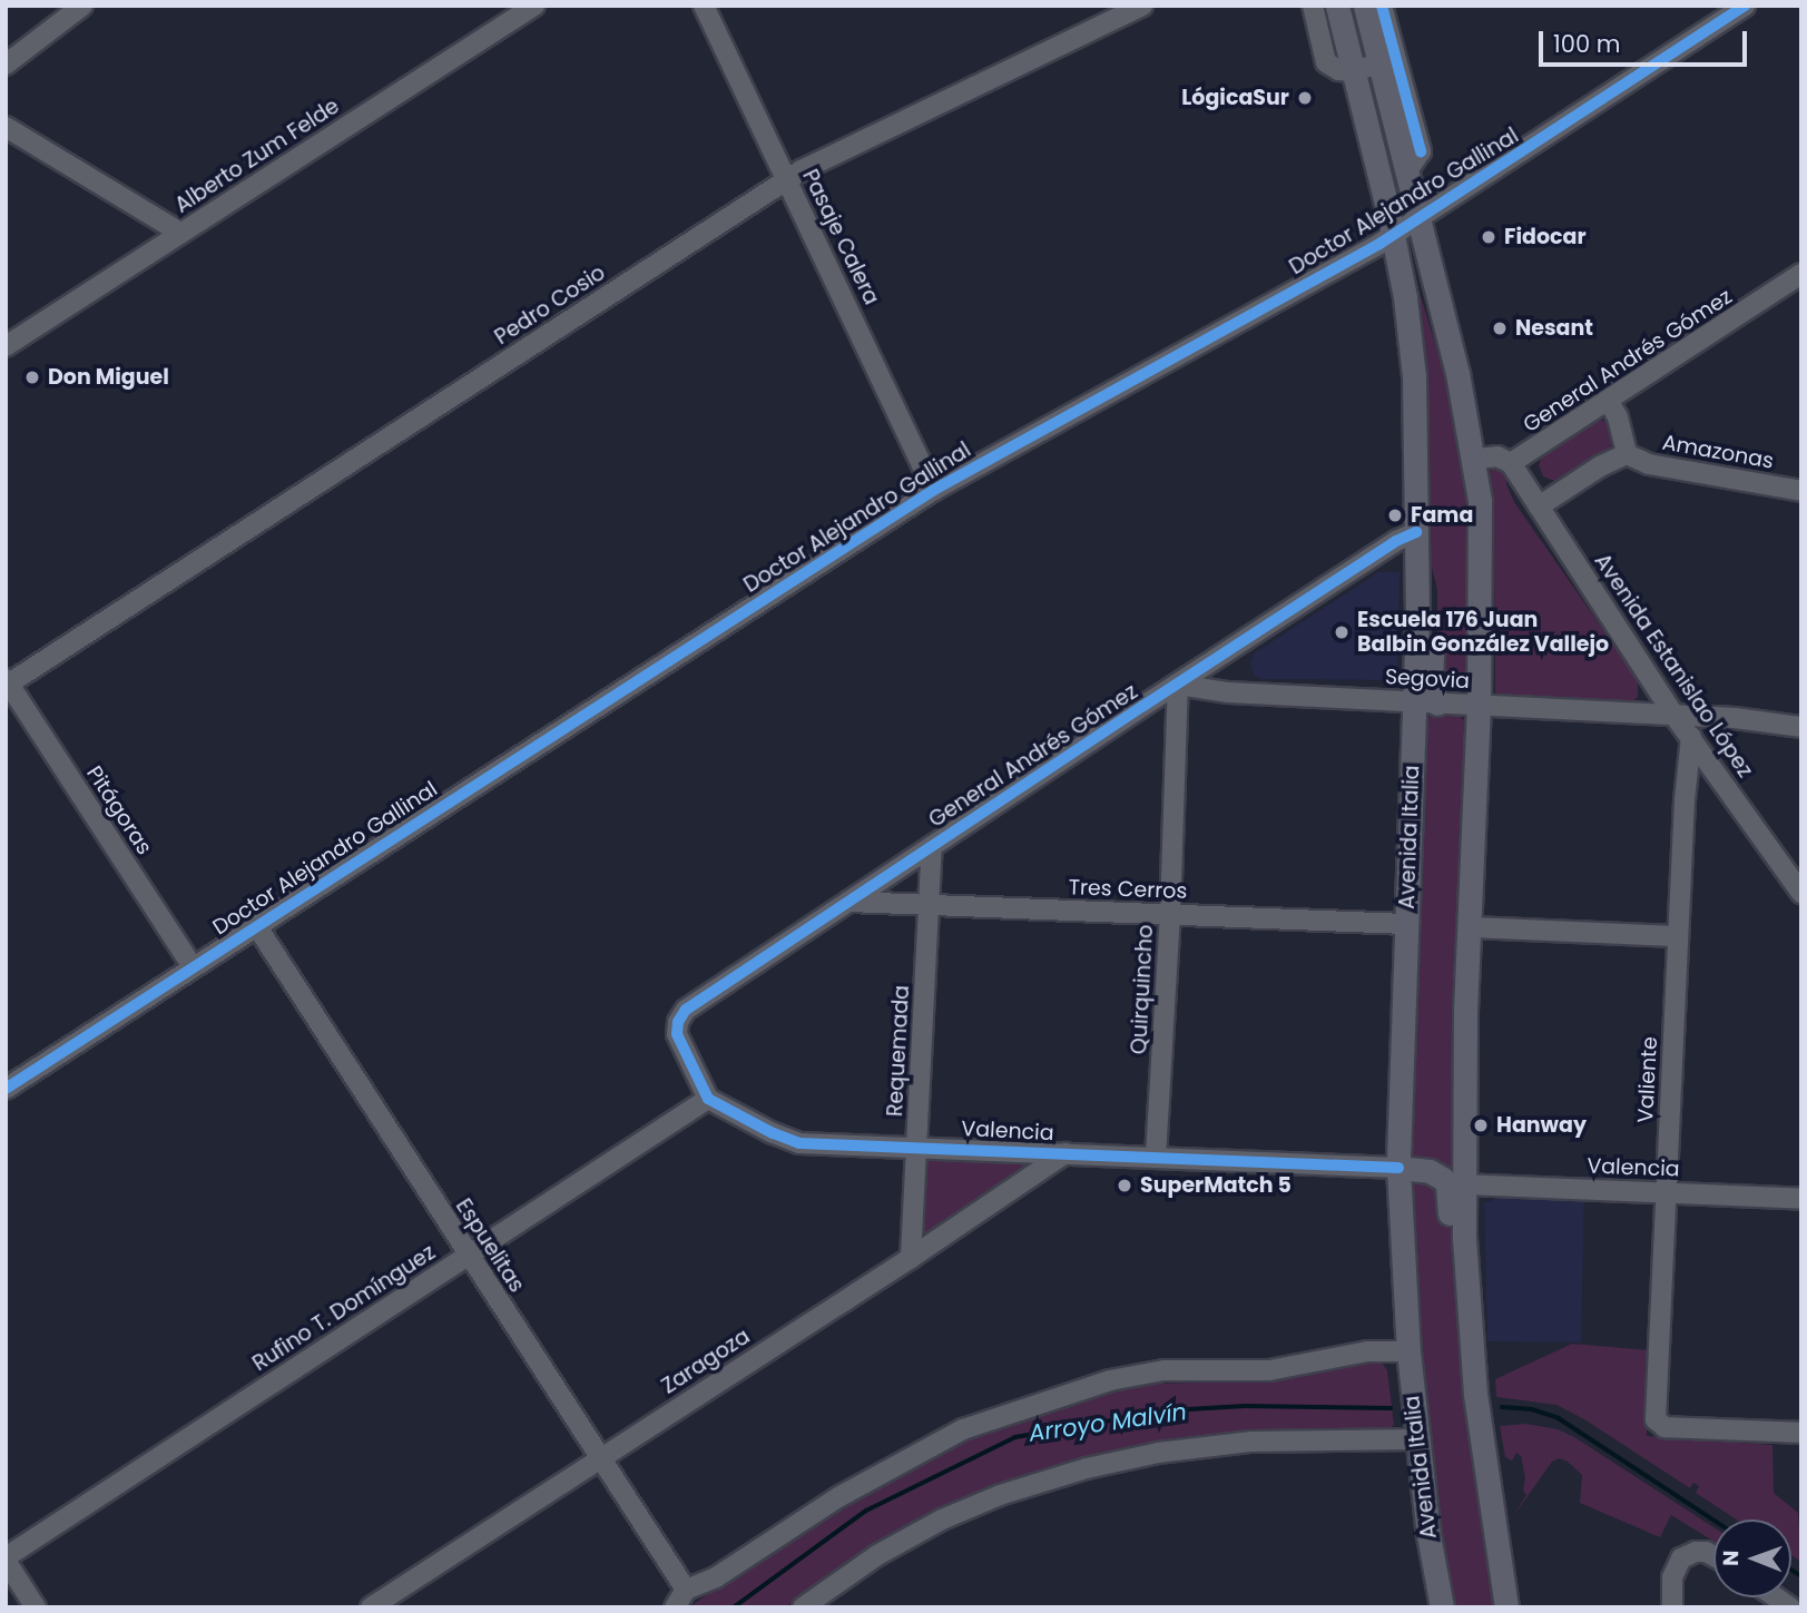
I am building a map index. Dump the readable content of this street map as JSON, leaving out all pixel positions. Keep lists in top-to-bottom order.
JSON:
{
  "streets": {
    "main road": ["Avenida Italia"],
    "street": [
      "Alberto Zum Felde",
      "Doctor Alejandro Gallinal",
      "Pasaje Calera",
      "Pedro Cosio",
      "General Andrés Gómez",
      "Amazonas",
      "Avenida Estanislao López",
      "Segovia",
      "Pitágoras",
      "Tres Cerros",
      "Quirquincho",
      "Requemada",
      "Valiente",
      "Valencia",
      "Espuelitas",
      "Rufino T. Domínguez",
      "Zaragoza"
    ]
  },
  "crossings": [
    ["Doctor Alejandro Gallinal", "Pasaje Calera"],
    ["Doctor Alejandro Gallinal", "Pitágoras"],
    ["Doctor Alejandro Gallinal", "Avenida Italia"],
    ["Doctor Alejandro Gallinal", "Espuelitas"],
    ["Pasaje Calera", "Pedro Cosio"],
    ["Pedro Cosio", "Pitágoras"],
    ["General Andrés Gómez", "Avenida Estanislao López"],
    ["General Andrés Gómez", "Segovia"],
    ["General Andrés Gómez", "Avenida Italia"],
    ["General Andrés Gómez", "Tres Cerros"],
    ["General Andrés Gómez", "Quirquincho"],
    ["General Andrés Gómez", "Requemada"],
    ["General Andrés Gómez", "Valencia"],
    ["General Andrés Gómez", "Rufino T. Domínguez"],
    ["Avenida Estanislao López", "Segovia"],
    ["Avenida Estanislao López", "Valiente"],
    ["Segovia", "Avenida Italia"],
    ["Segovia", "Quirquincho"],
    ["Avenida Italia", "Tres Cerros"],
    ["Avenida Italia", "Valencia"],
    ["Tres Cerros", "Quirquincho"],
    ["Tres Cerros", "Requemada"],
    ["Quirquincho", "Valencia"],
    ["Requemada", "Valencia"],
    ["Requemada", "Zaragoza"],
    ["Valiente", "Valencia"],
    ["Valencia", "Rufino T. Domínguez"],
    ["Valencia", "Zaragoza"],
    ["Espuelitas", "Rufino T. Domínguez"],
    ["Espuelitas", "Zaragoza"]
  ],
  "water": ["Arroyo Malvín"],
  "places": [
    "LógicaSur",
    "Fidocar",
    "Nesant",
    "Don Miguel",
    "Fama",
    "Escuela 176 Juan Balbin González Vallejo",
    "Hanway",
    "SuperMatch 5"
  ],
  "scale_bar": "100 m",
  "north": "left"
}
